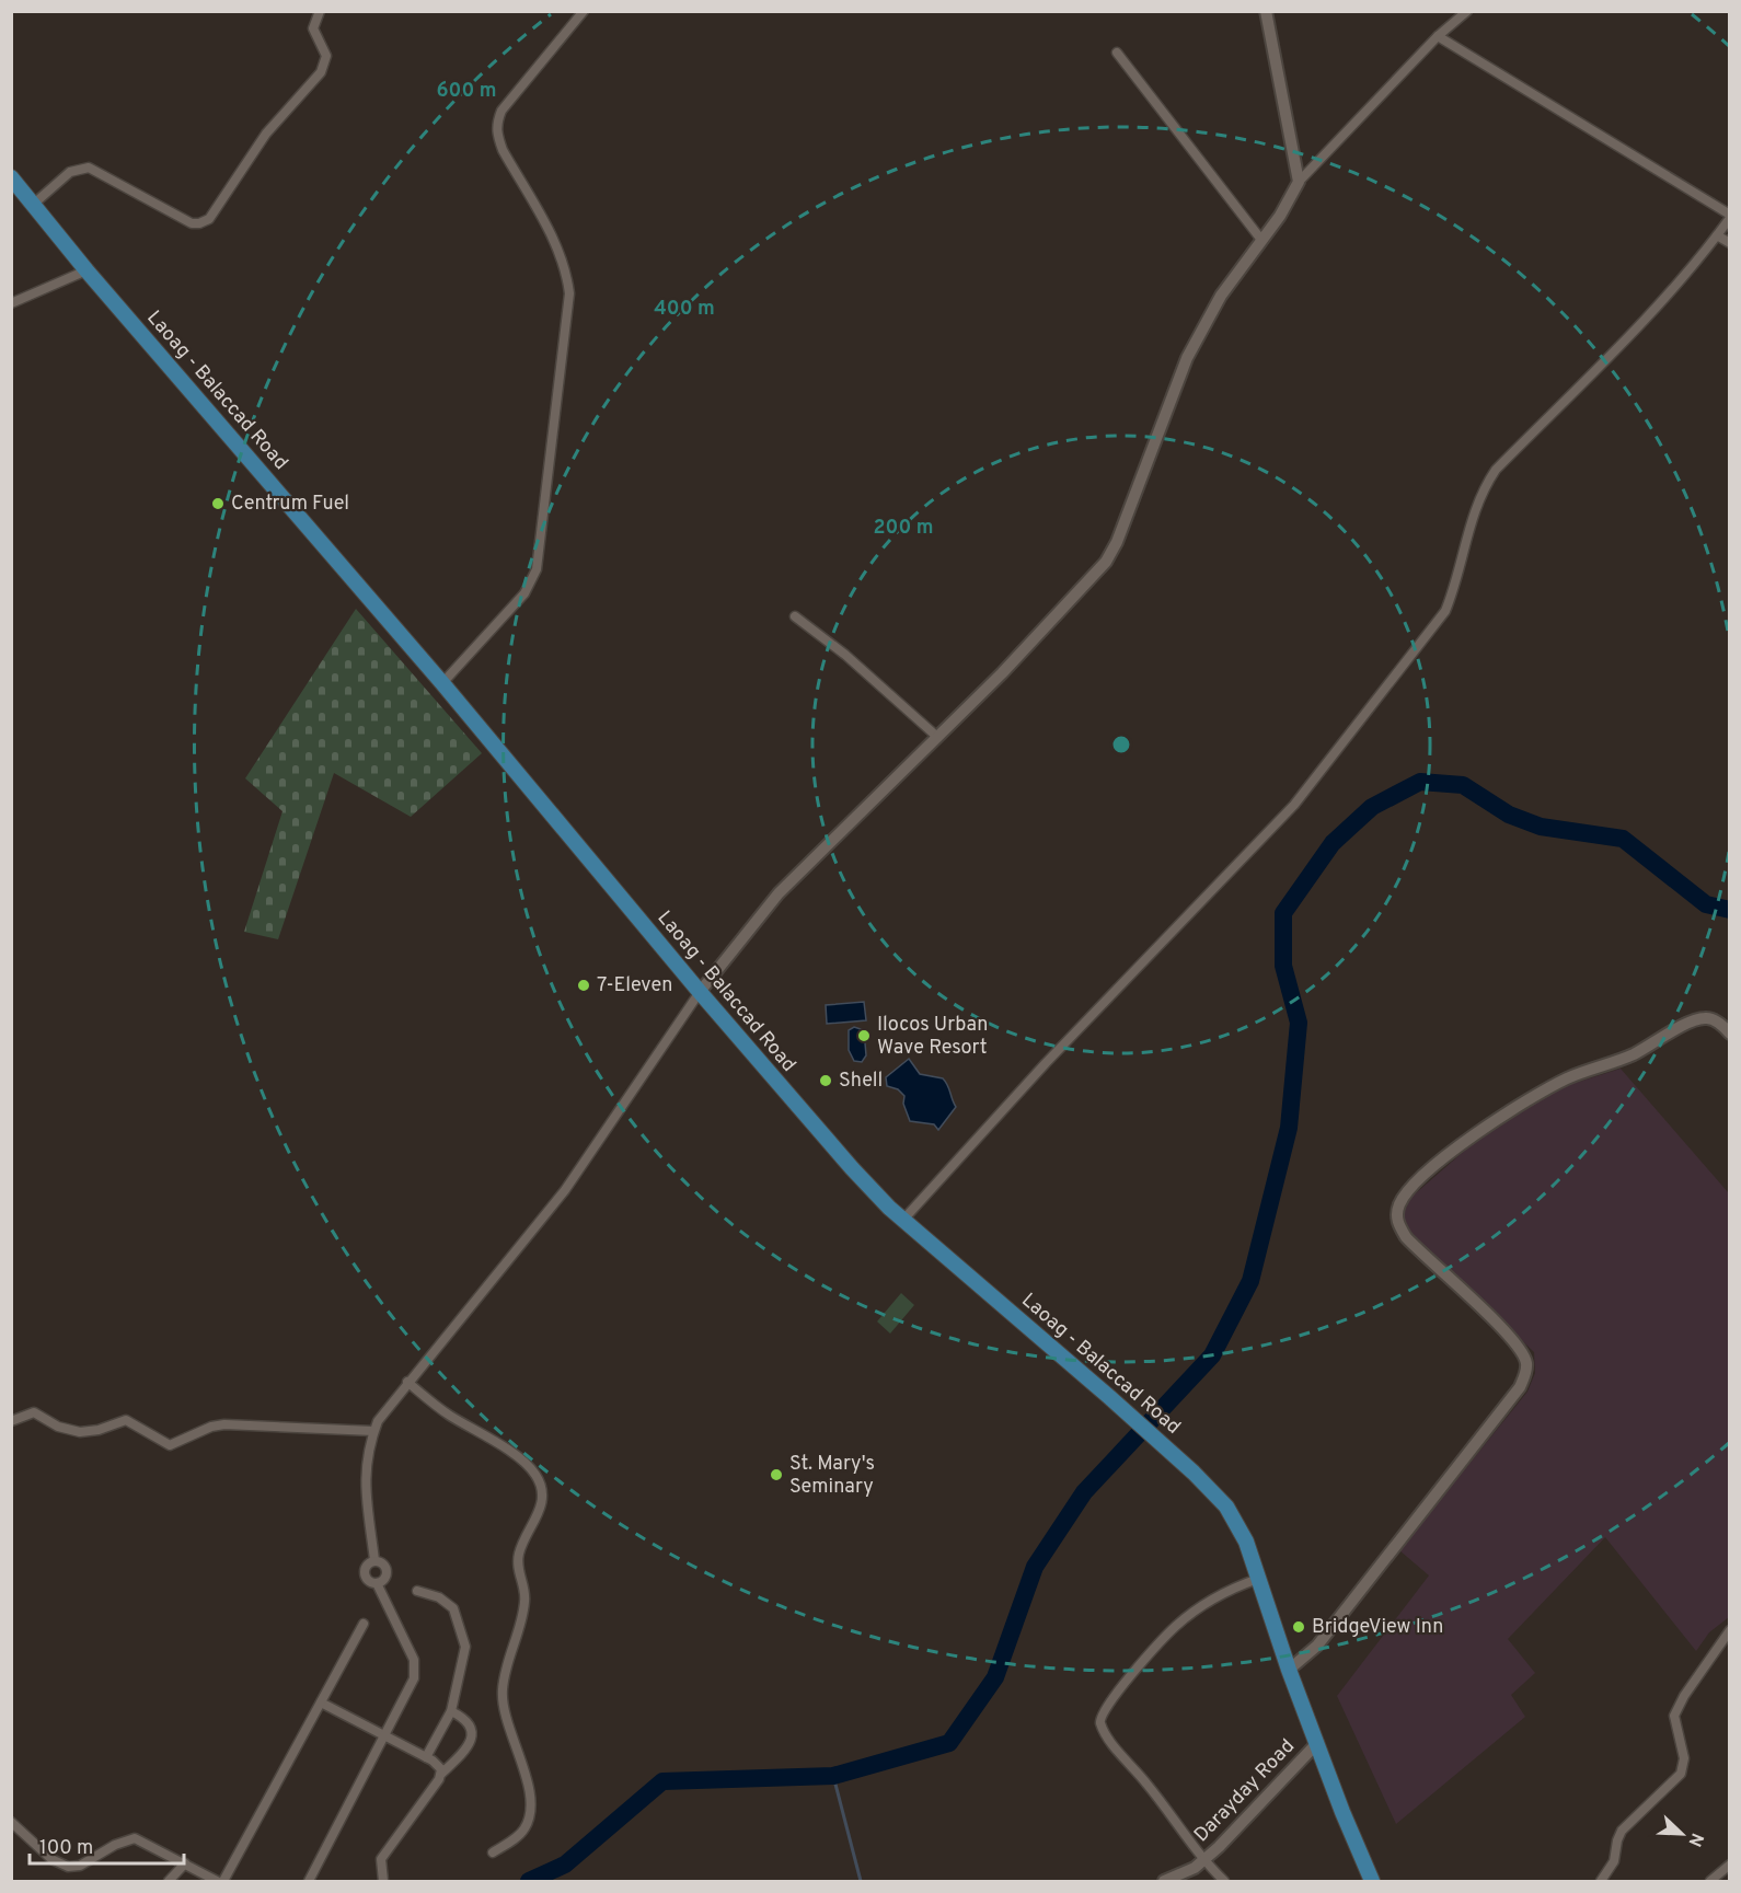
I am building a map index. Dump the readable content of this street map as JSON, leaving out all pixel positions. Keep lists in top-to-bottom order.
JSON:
{
  "streets": {
    "main road": ["Laoag - Balaccad Road"],
    "street": ["Darayday Road"]
  },
  "crossings": [
    ["Laoag - Balaccad Road", "Darayday Road"]
  ],
  "places": [
    "Centrum Fuel",
    "7-Eleven",
    "Ilocos Urban Wave Resort",
    "Shell",
    "St. Mary's Seminary",
    "BridgeView Inn"
  ],
  "scale_bar": "100 m",
  "north": "bottom right",
  "rings": ["600 m", "400 m", "200 m"]
}
